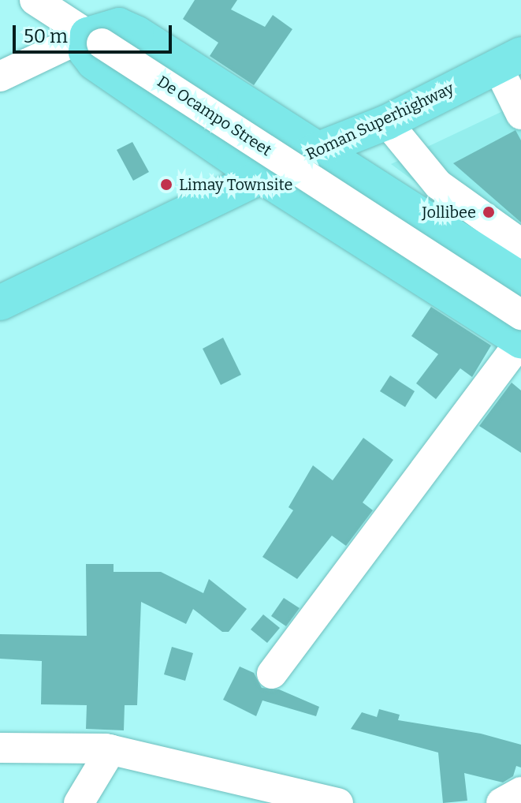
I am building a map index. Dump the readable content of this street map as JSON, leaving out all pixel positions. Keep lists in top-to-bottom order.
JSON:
{
  "streets": {
    "main road": ["Roman Superhighway"],
    "street": ["De Ocampo Street"]
  },
  "places": ["Limay Townsite", "Jollibee"],
  "scale_bar": "50 m"
}
